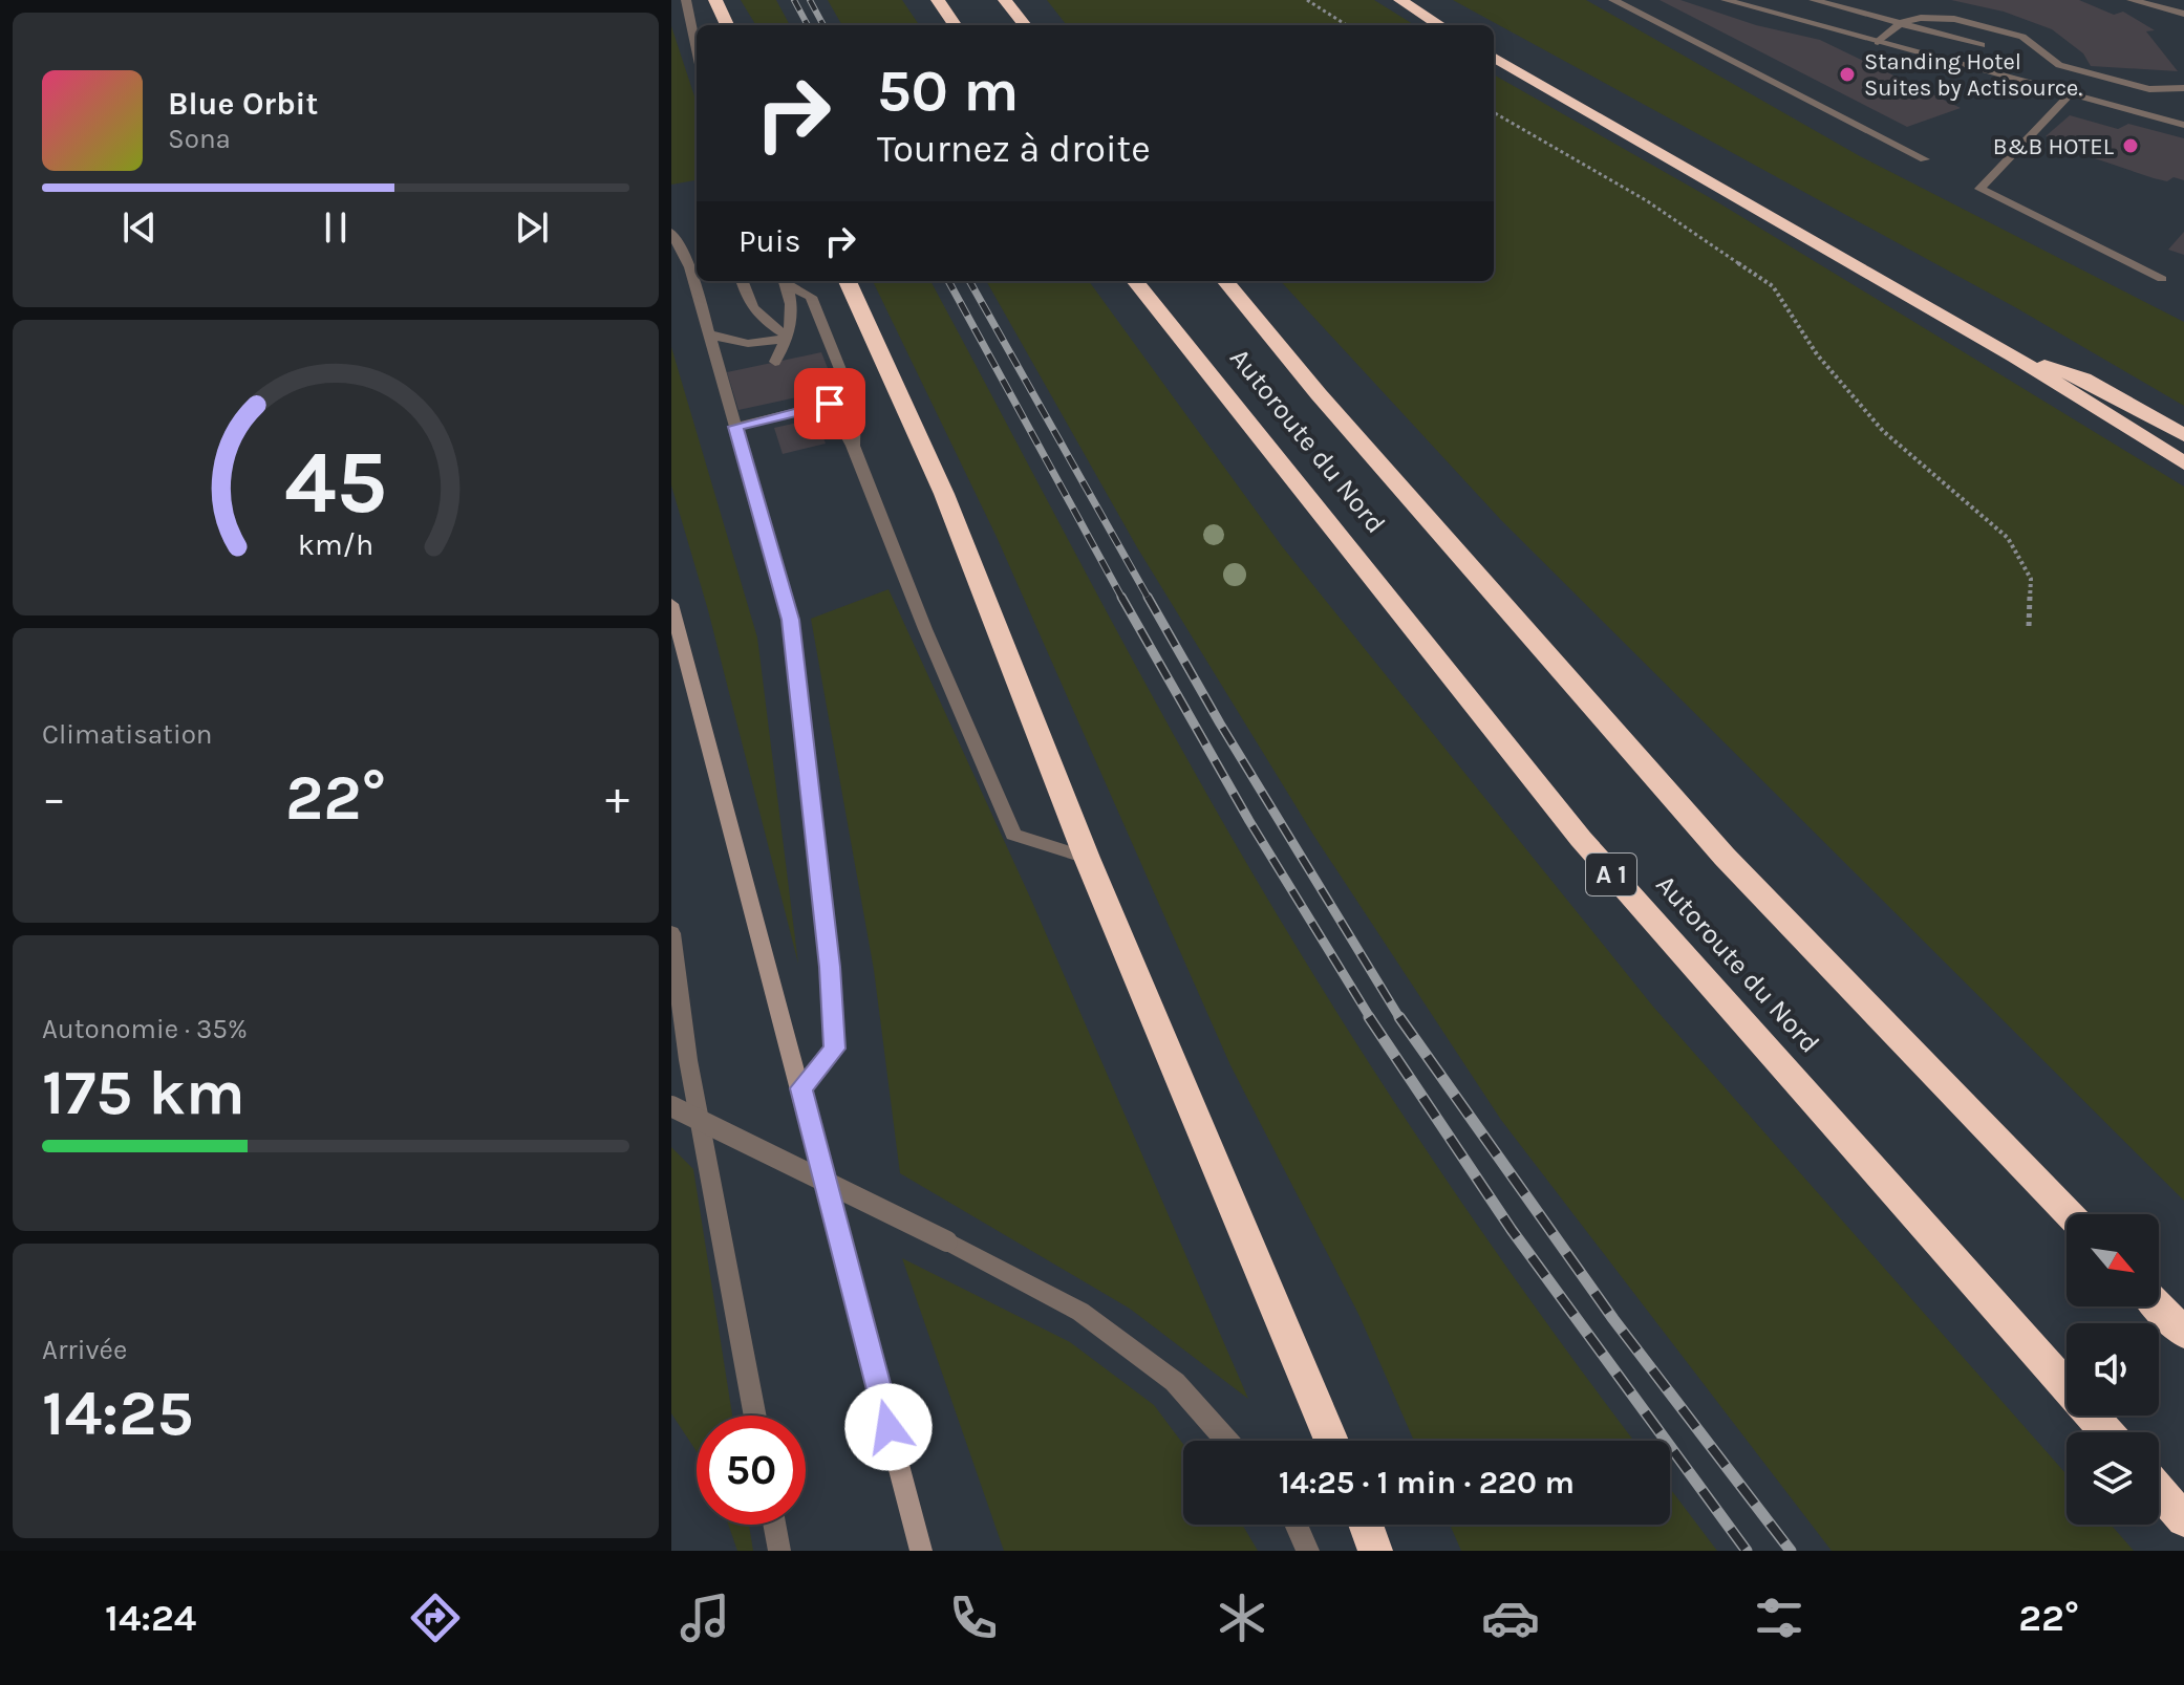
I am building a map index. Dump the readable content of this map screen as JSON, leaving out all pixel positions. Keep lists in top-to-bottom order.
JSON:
{
  "streets": {
    "highway": ["Autoroute du Nord", "A 1"]
  },
  "places": ["Standing Hotel Suites by Actisource.", "B&B HOTEL"],
  "north": "bottom right",
  "page": {
    "turn": ["50 m", "Tournez à droite"],
    "song": ["Blue Orbit", "Sona"],
    "then": "Puis",
    "tile": [
      "Climatisation",
      ["Autonomie · 35%", "175 km"],
      ["Arrivée", "14:25"]
    ],
    "heat": ["−", "22°", "+"],
    "limit": "50",
    "trip": "14:25 · 1 min · 220 m",
    "tabs": ["14:24", "22°"],
    "gauge": ["45", "km/h"]
  }
}
